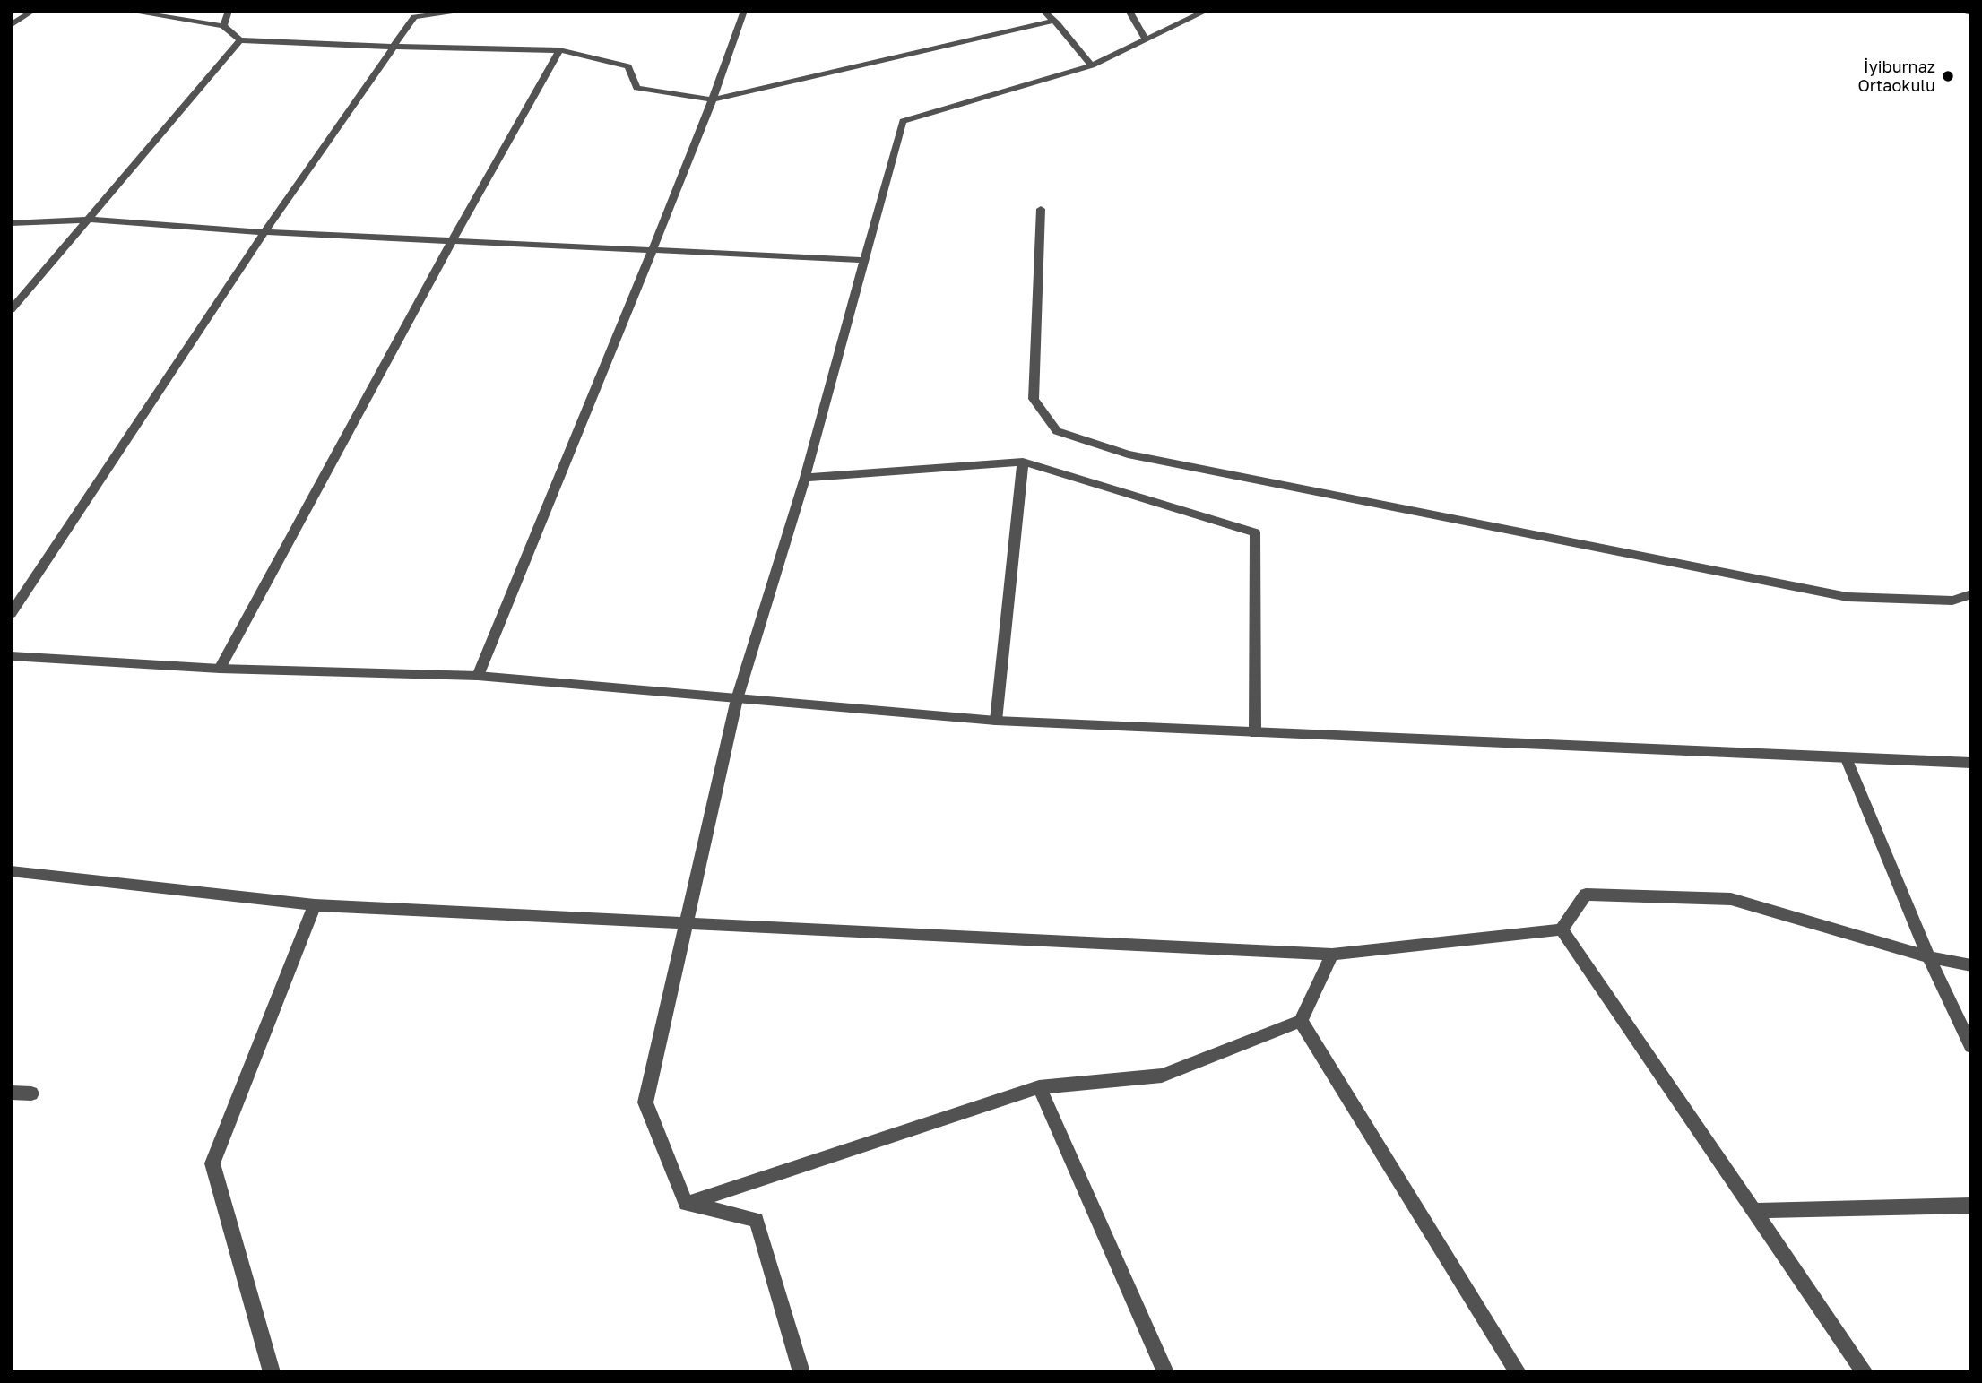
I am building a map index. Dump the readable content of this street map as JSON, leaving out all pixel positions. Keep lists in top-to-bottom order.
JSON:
{
  "places": ["İyiburnaz Ortaokulu"]
}
